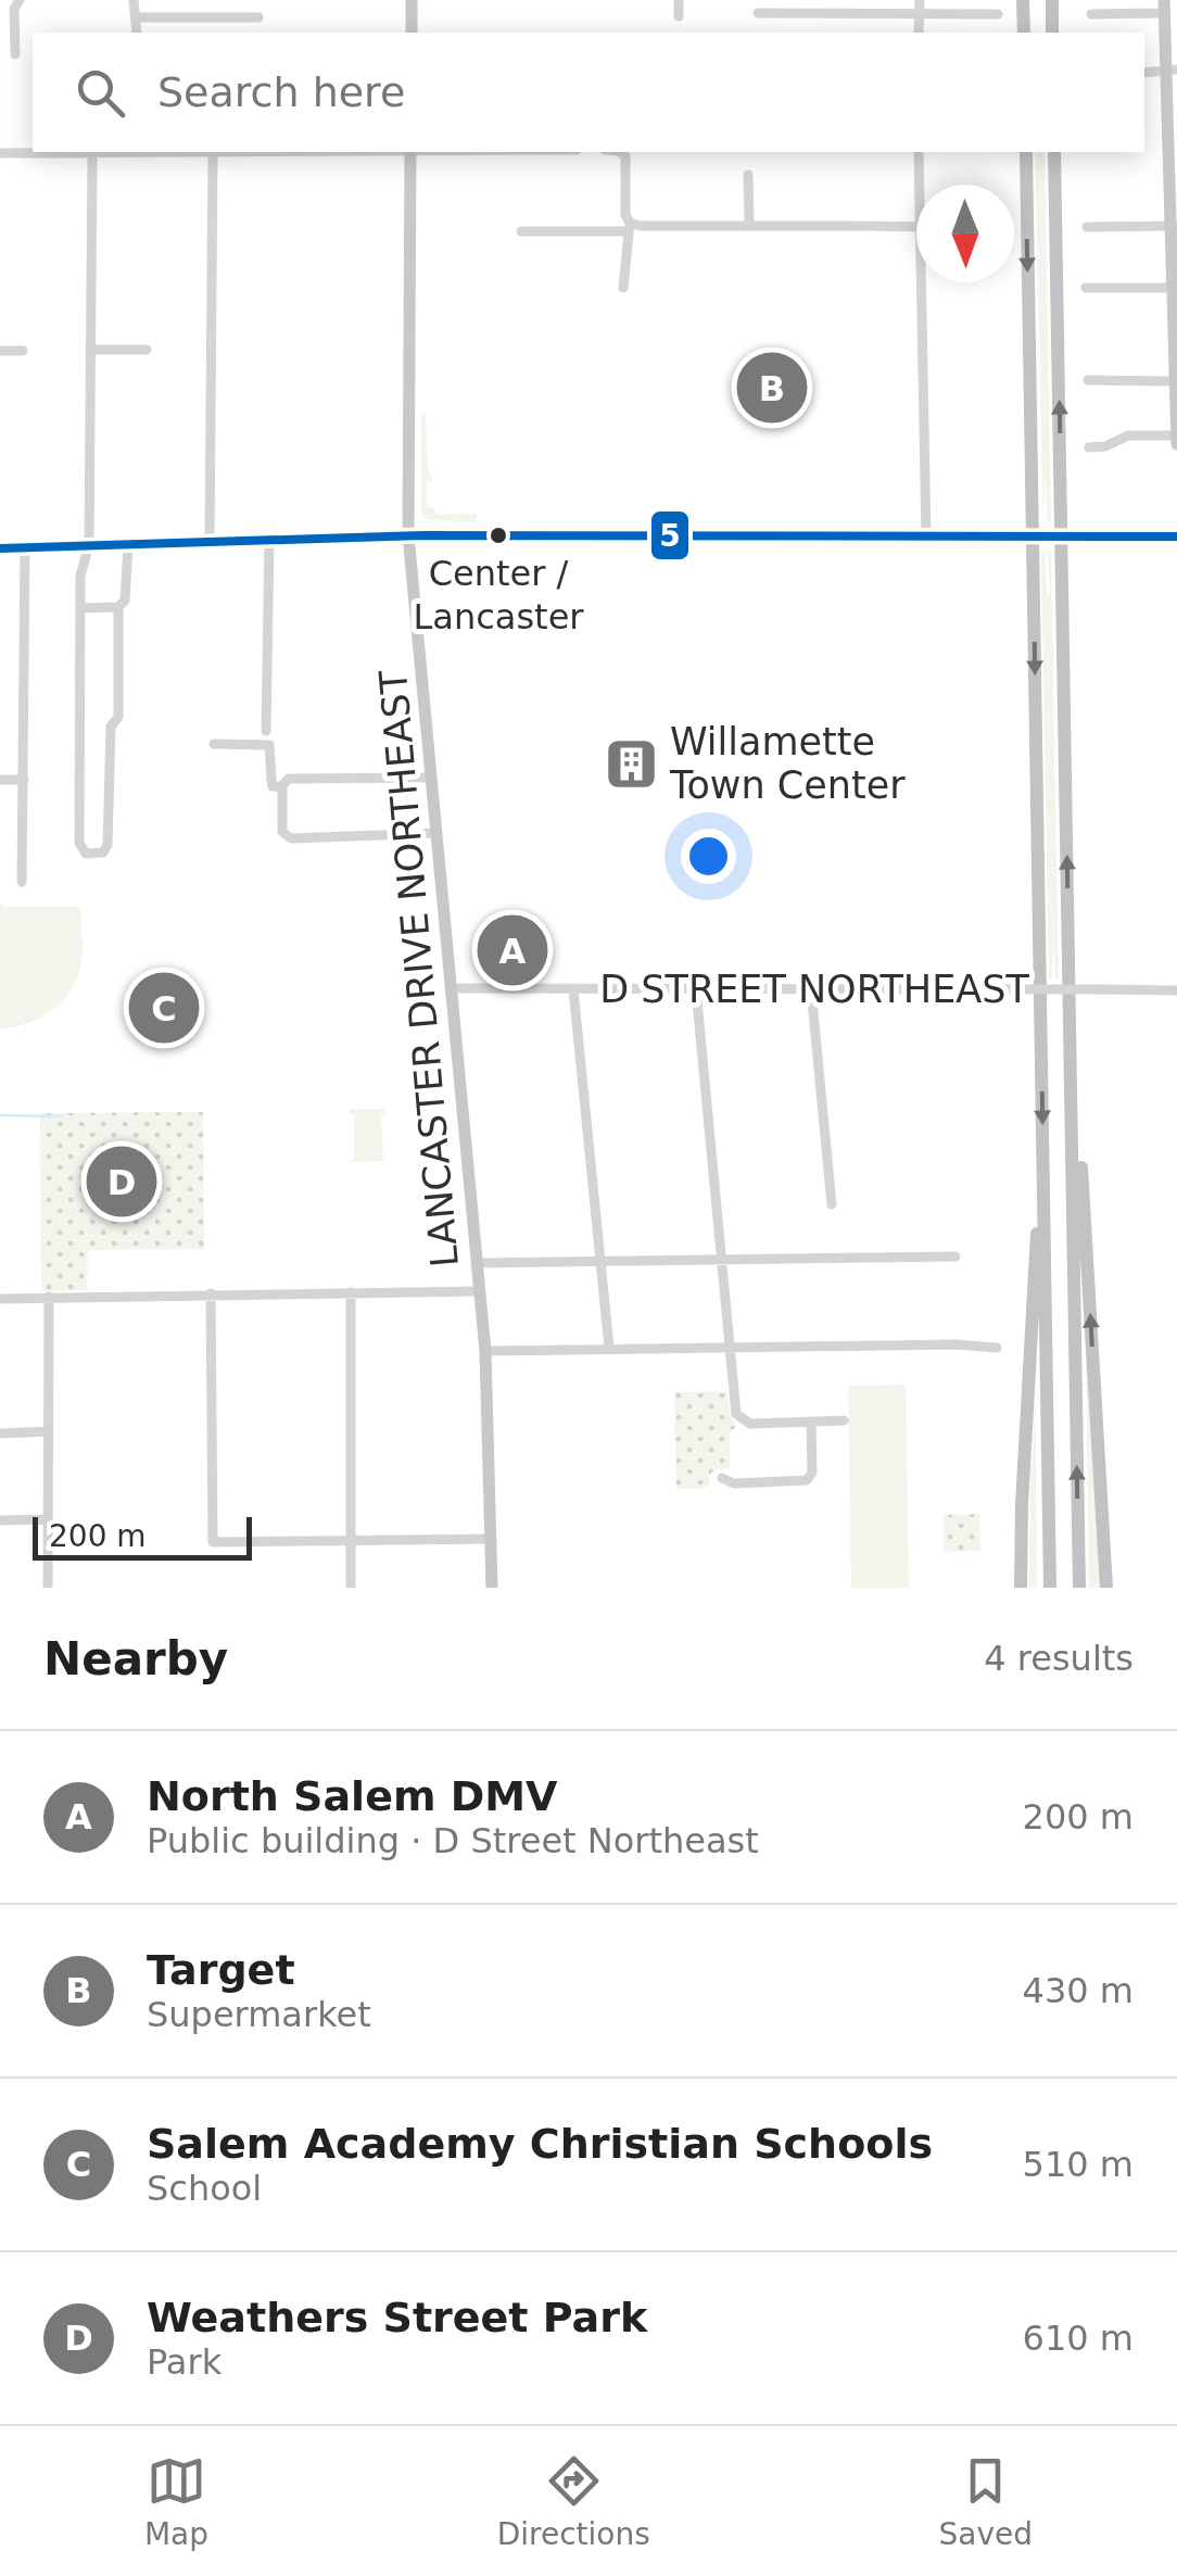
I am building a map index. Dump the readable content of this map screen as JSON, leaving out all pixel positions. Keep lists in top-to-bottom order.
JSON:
{
  "streets": {
    "main road": ["LANCASTER DRIVE NORTHEAST"],
    "street": ["D STREET NORTHEAST"]
  },
  "crossings": [
    ["LANCASTER DRIVE NORTHEAST", "D STREET NORTHEAST"]
  ],
  "places": {
    "other": ["Center / Lancaster"],
    "building": ["Willamette Town Center"]
  },
  "lines": ["transit line 5"],
  "scale_bar": "200 m",
  "north": "bottom",
  "page": {
    "search": "Search here",
    "pins": [
      "B",
      "A",
      "C",
      "D"
    ],
    "scale": "200 m",
    "heading": ["Nearby", "4 results"],
    "list": [
      {
        "mark": "A",
        "name": "North Salem DMV",
        "note": "Public building · D Street Northeast",
        "value": "200 m"
      },
      {
        "mark": "B",
        "name": "Target",
        "note": "Supermarket",
        "value": "430 m"
      },
      {
        "mark": "C",
        "name": "Salem Academy Christian Schools",
        "note": "School",
        "value": "510 m"
      },
      {
        "mark": "D",
        "name": "Weathers Street Park",
        "note": "Park",
        "value": "610 m"
      }
    ],
    "nav": ["Map", "Directions", "Saved"]
  }
}
